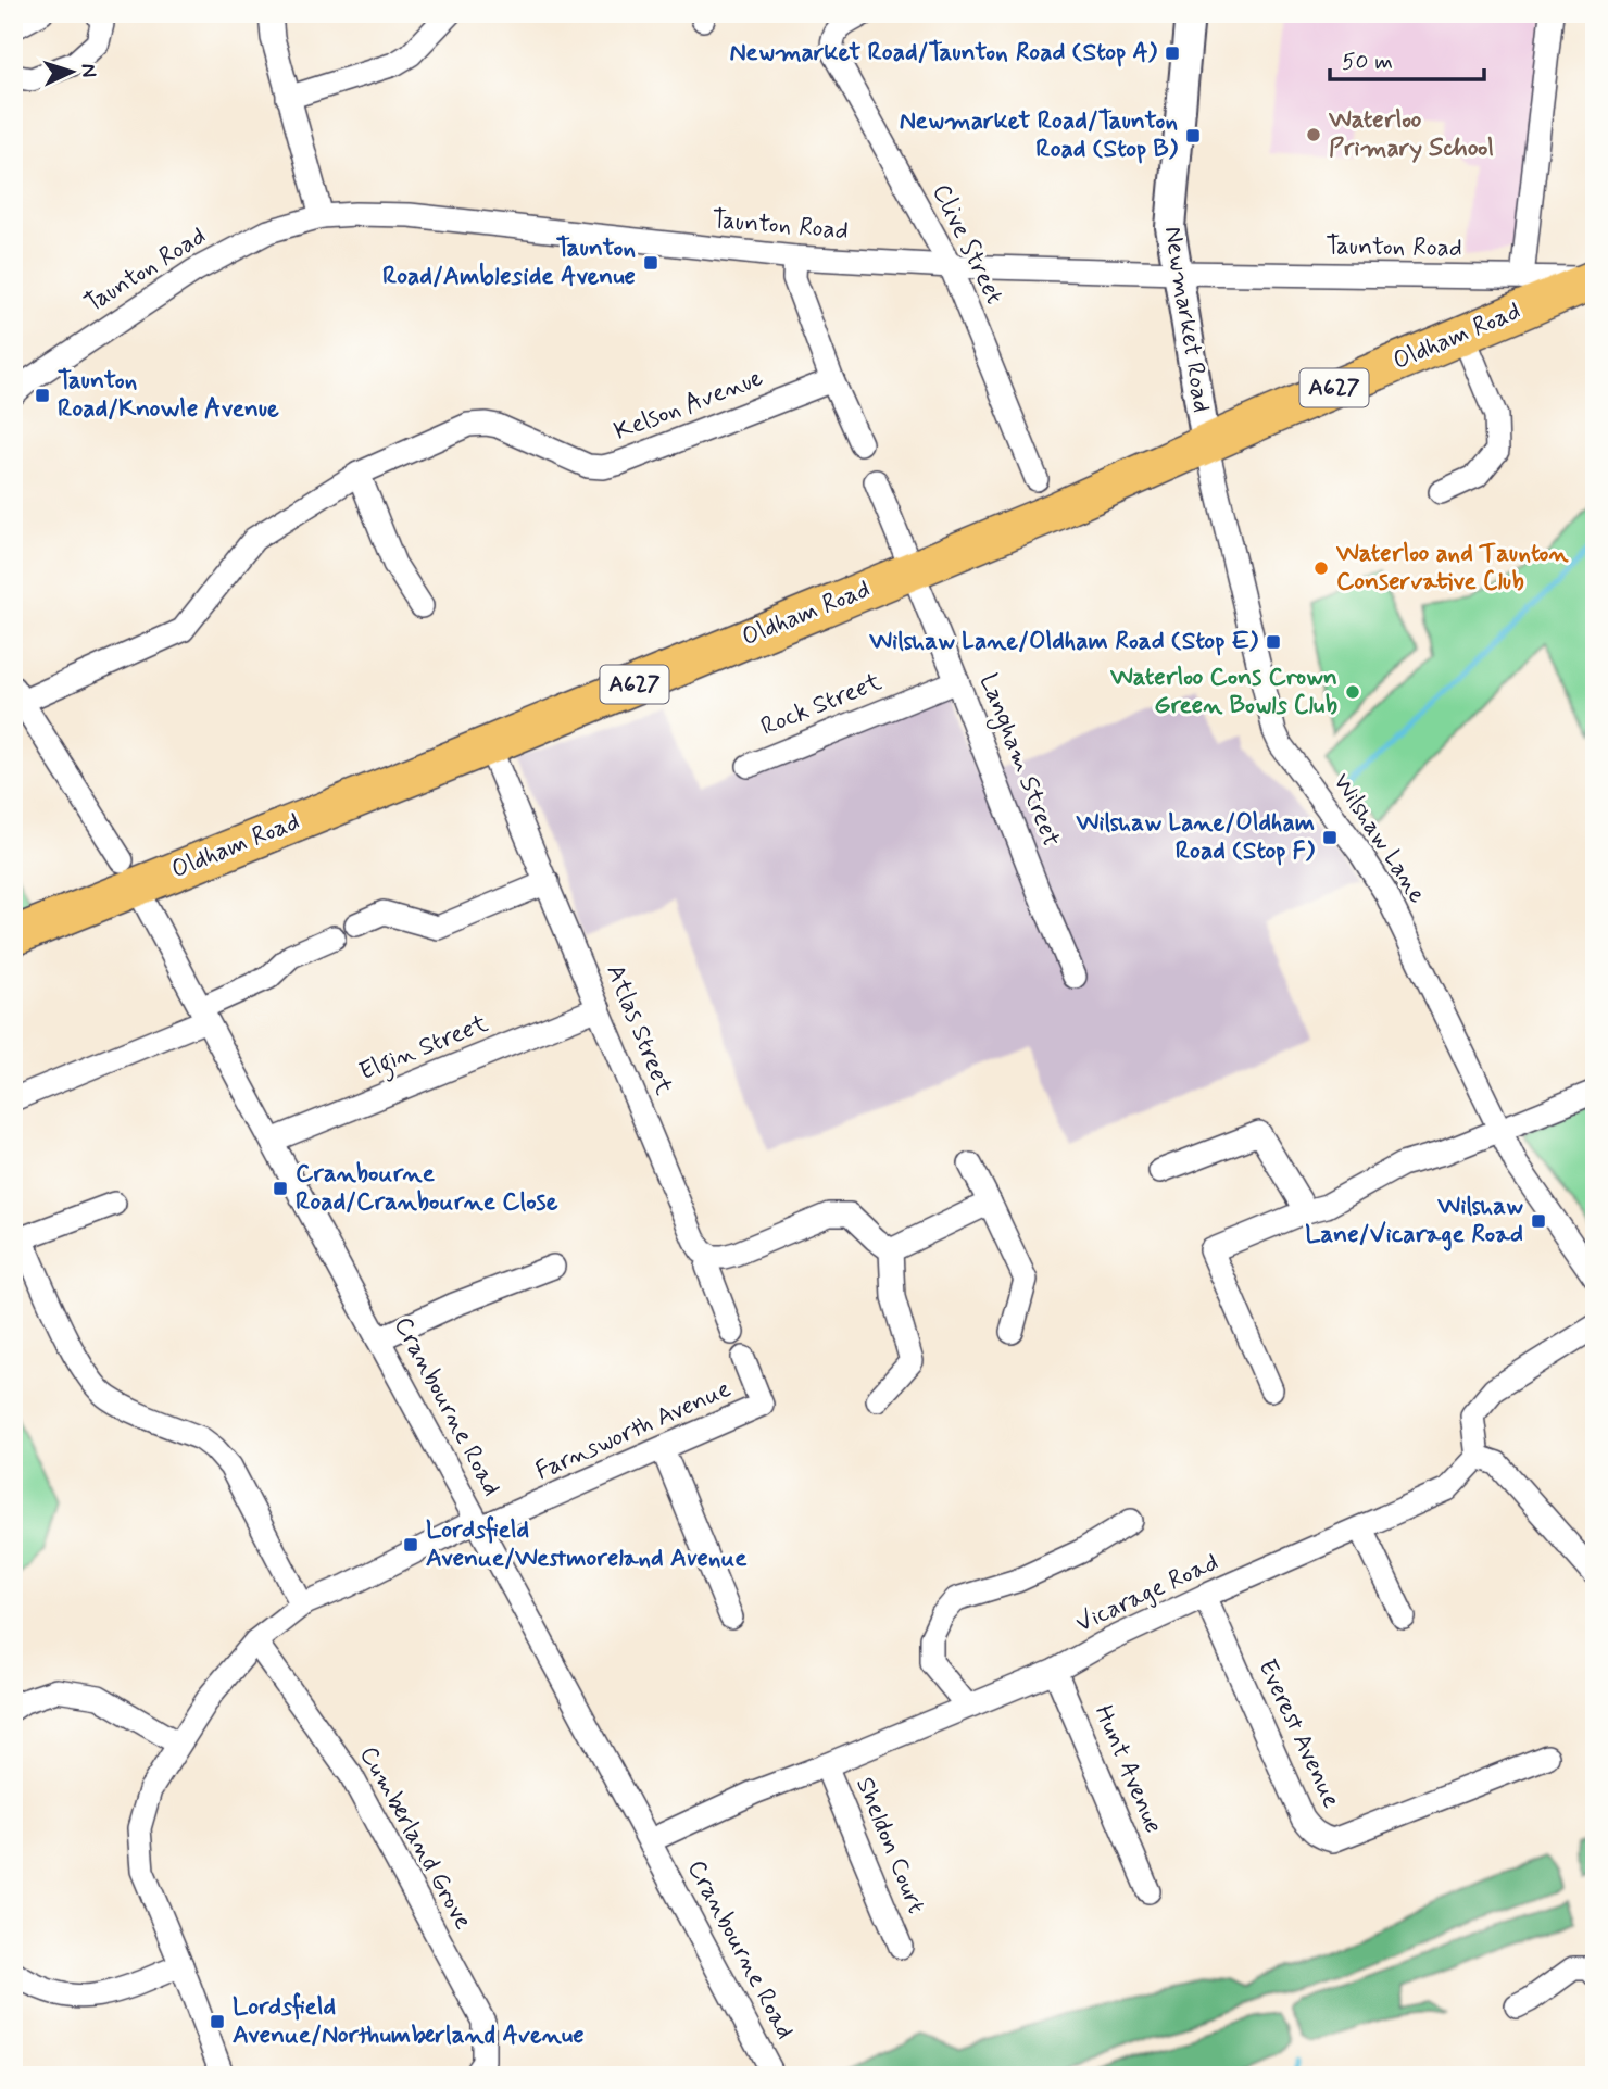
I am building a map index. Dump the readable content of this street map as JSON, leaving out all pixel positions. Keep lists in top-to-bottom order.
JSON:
{
  "streets": {
    "highway": ["Oldham Road", "A627"],
    "street": [
      "Taunton Road",
      "Clive Street",
      "Newmarket Road",
      "Kelson Avenue",
      "Rock Street",
      "Langham Street",
      "Wilshaw Lane",
      "Atlas Street",
      "Elgin Street",
      "Cranbourne Road",
      "Farnsworth Avenue",
      "Vicarage Road",
      "Everest Avenue",
      "Hunt Avenue",
      "Cumberland Grove",
      "Sheldon Court"
    ]
  },
  "crossings": [
    ["Taunton Road", "Clive Street"],
    ["Taunton Road", "Newmarket Road"],
    ["Taunton Road", "Oldham Road"],
    ["Newmarket Road", "Oldham Road"],
    ["Newmarket Road", "Wilshaw Lane"],
    ["Oldham Road", "Langham Street"],
    ["Oldham Road", "Wilshaw Lane"],
    ["Oldham Road", "Atlas Street"],
    ["Oldham Road", "Cranbourne Road"],
    ["Kelson Avenue", "Cranbourne Road"],
    ["Rock Street", "Langham Street"],
    ["Atlas Street", "Elgin Street"],
    ["Elgin Street", "Cranbourne Road"],
    ["Cranbourne Road", "Farnsworth Avenue"],
    ["Cranbourne Road", "Vicarage Road"],
    ["Farnsworth Avenue", "Cumberland Grove"],
    ["Vicarage Road", "Everest Avenue"],
    ["Vicarage Road", "Hunt Avenue"],
    ["Vicarage Road", "Sheldon Court"]
  ],
  "places": {
    "transit": [
      "Newmarket Road/Taunton Road (Stop A)",
      "Newmarket Road/Taunton Road (Stop B)",
      "Taunton Road/Ambleside Avenue",
      "Taunton Road/Knowle Avenue",
      "Wilshaw Lane/Oldham Road (Stop E)",
      "Wilshaw Lane/Oldham Road (Stop F)",
      "Cranbourne Road/Cranbourne Close",
      "Wilshaw Lane/Vicarage Road",
      "Lordsfield Avenue/Westmoreland Avenue",
      "Lordsfield Avenue/Northumberland Avenue"
    ],
    "other": ["Waterloo Primary School", "Waterloo and Taunton Conservative Club", "Waterloo Cons Crown Green Bowls Club"]
  },
  "scale_bar": "50 m",
  "north": "right"
}
